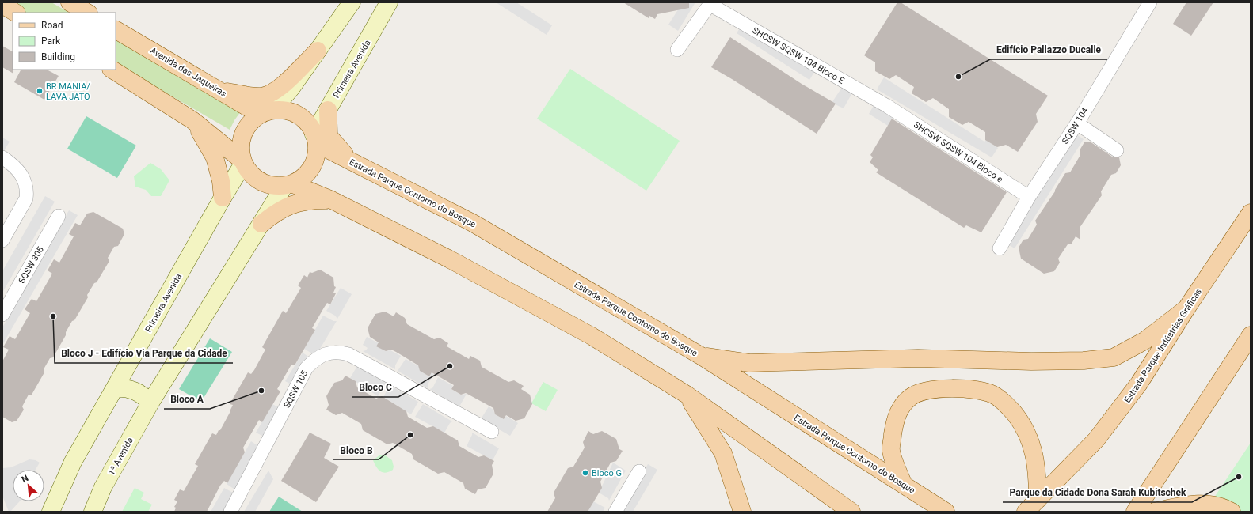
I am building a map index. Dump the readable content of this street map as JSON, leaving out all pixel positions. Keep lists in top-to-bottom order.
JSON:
{
  "streets": {
    "main road": [
      "Primeira Avenida",
      "Avenida das Jaqueiras",
      "Estrada Parque Contorno do Bosque",
      "Estrada Parque Indústrias Gráficas",
      "1ª Avenida"
    ],
    "street": [
      "SHCSW SQSW 104 Bloco E",
      "SQSW 104",
      "SHCSW SQSW 104 Bloco e",
      "SQSW 305",
      "SQSW 105"
    ]
  },
  "crossings": [
    ["SHCSW SQSW 104 Bloco E", "SHCSW SQSW 104 Bloco e"],
    ["Primeira Avenida", "Avenida das Jaqueiras"],
    ["Primeira Avenida", "Estrada Parque Contorno do Bosque"],
    ["Avenida das Jaqueiras", "Estrada Parque Contorno do Bosque"],
    ["SQSW 104", "SHCSW SQSW 104 Bloco e"]
  ],
  "places": [
    "Edifício Pallazzo Ducalle",
    "BR MANIA/ LAVA JATO",
    "Bloco J - Edifício Via Parque da Cidade",
    "Bloco C",
    "Bloco A",
    "Bloco B",
    "Bloco G",
    "Parque da Cidade Dona Sarah Kubitschek"
  ],
  "legend": ["Road", "Park", "Building"],
  "north": "top left"
}
